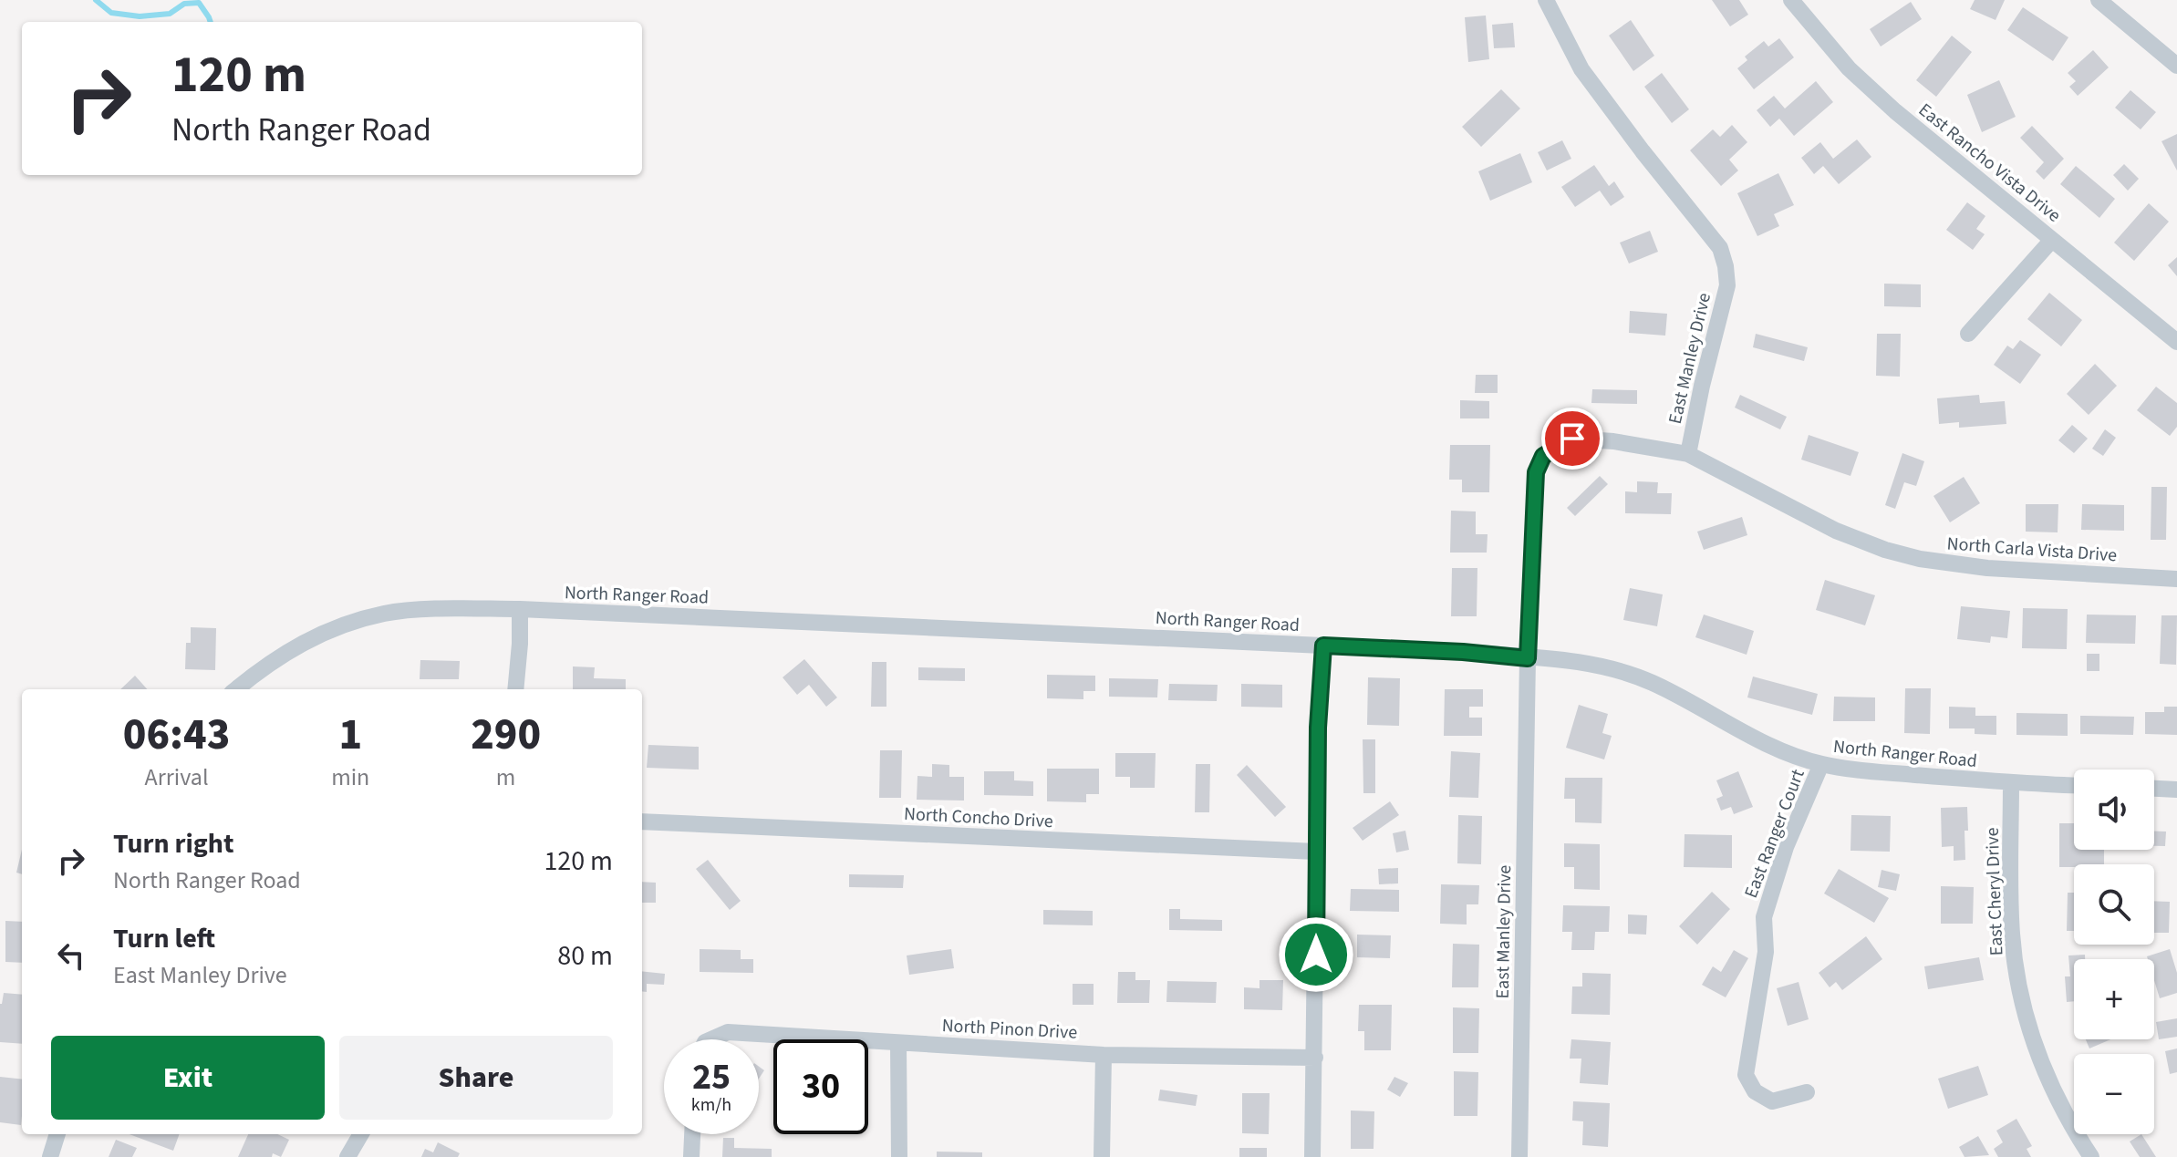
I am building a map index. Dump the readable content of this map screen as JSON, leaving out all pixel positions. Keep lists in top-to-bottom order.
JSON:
{
  "streets": {
    "street": [
      "East Rancho Vista Drive",
      "East Manley Drive",
      "North Carla Vista Drive",
      "North Ranger Road",
      "North Concho Drive",
      "East Ranger Court",
      "East Cheryl Drive",
      "North Pinon Drive"
    ]
  },
  "crossings": [
    ["East Manley Drive", "North Carla Vista Drive"],
    ["East Manley Drive", "North Ranger Road"],
    ["North Ranger Road", "East Ranger Court"],
    ["North Ranger Road", "East Cheryl Drive"]
  ],
  "page": {
    "turn": ["120 m", "North Ranger Road"],
    "eta": [
      "06:43",
      "Arrival",
      "1",
      "min",
      "290",
      "m"
    ],
    "map_buttons": ["+", "−"],
    "list": [
      {
        "name": "Turn right",
        "note": "North Ranger Road",
        "value": "120 m"
      },
      {
        "name": "Turn left",
        "note": "East Manley Drive",
        "value": "80 m"
      }
    ],
    "buttons": ["Exit", "Share"],
    "speed": "25 km/h",
    "limit": "30"
  }
}
